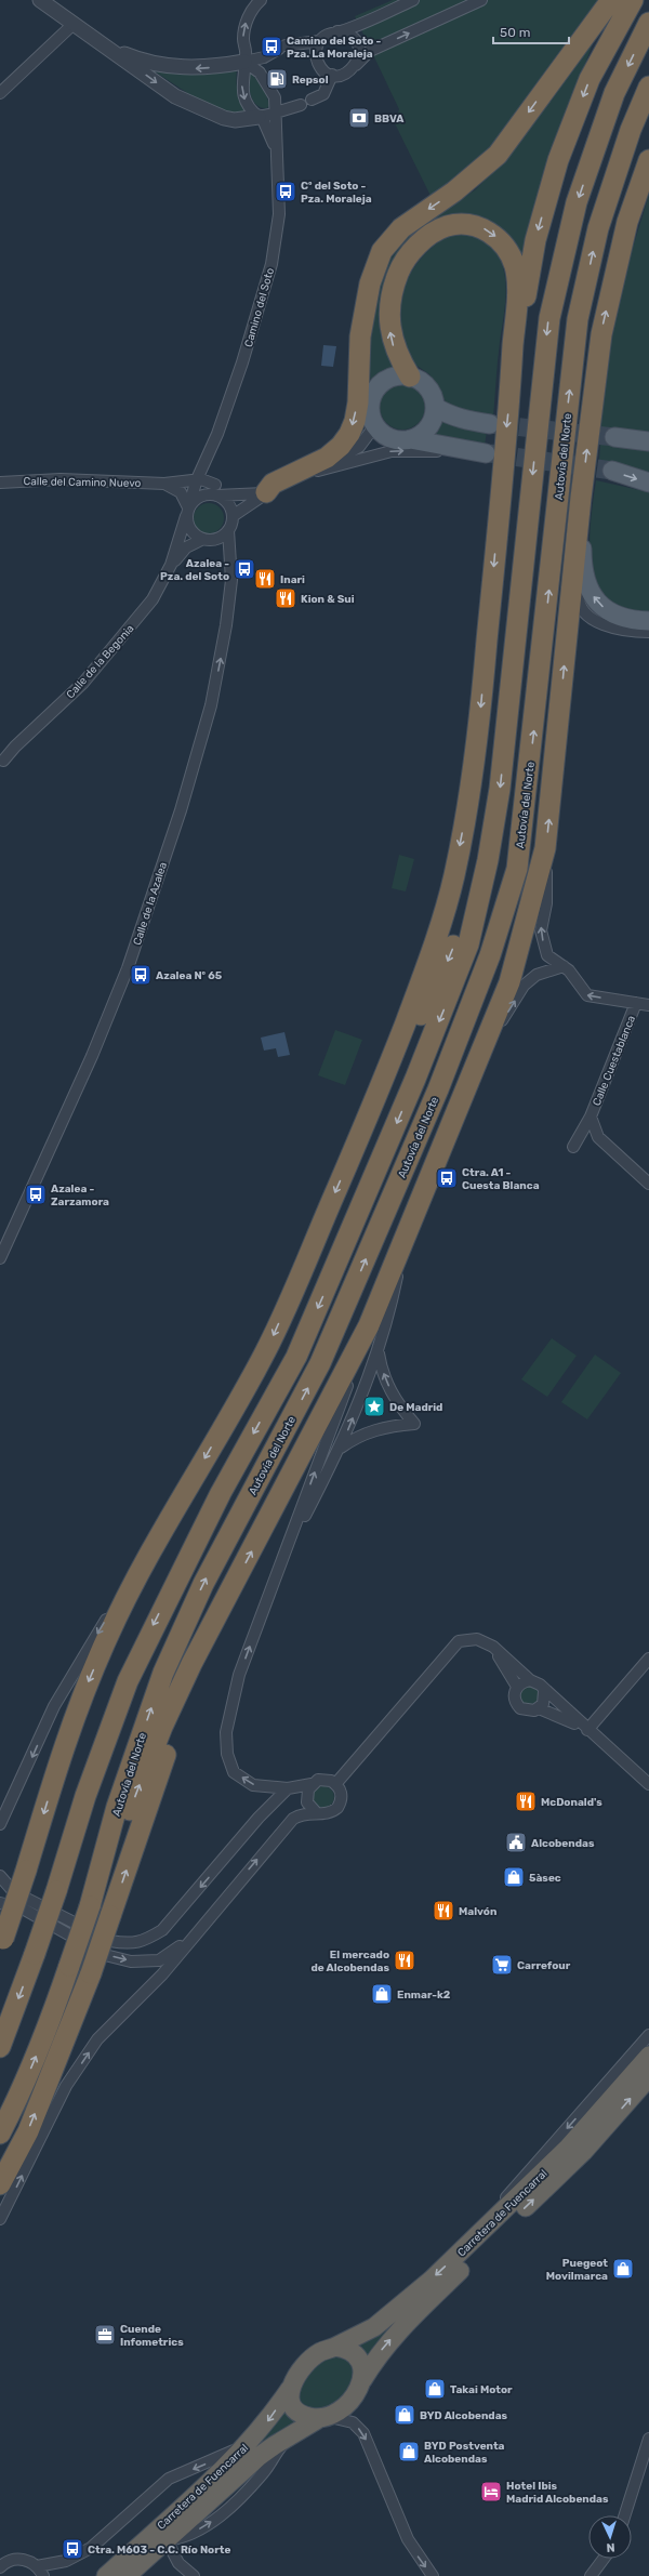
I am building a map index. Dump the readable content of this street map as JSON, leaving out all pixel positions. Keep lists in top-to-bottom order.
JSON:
{
  "streets": {
    "highway": ["Autovía del Norte", "Carretera de Fuencarral"],
    "street": [
      "Camino del Soto",
      "Calle del Camino Nuevo",
      "Calle de la Begonia",
      "Calle de la Azalea",
      "Calle Cuestablanca"
    ]
  },
  "crossings": [
    ["Camino del Soto", "Calle del Camino Nuevo"],
    ["Camino del Soto", "Calle de la Begonia"],
    ["Camino del Soto", "Calle de la Azalea"],
    ["Calle de la Begonia", "Calle de la Azalea"]
  ],
  "one_way": ["Calle de la Azalea", "Calle Cuestablanca"],
  "places": {
    "bus stop": [
      "Camino del Soto - Pza. La Moraleja",
      "Cº del Soto - Pza. Moraleja",
      "Azalea - Pza. del Soto",
      "Azalea Nº 65",
      "Ctra. A1 - Cuesta Blanca",
      "Azalea - Zarzamora",
      "Ctra. M603 - C.C. Río Norte"
    ],
    "fuel station": ["Repsol"],
    "bank": ["BBVA"],
    "restaurant": [
      "Inari",
      "Kion & Sui",
      "McDonald's",
      "Malvón",
      "El mercado de Alcobendas"
    ],
    "place": ["De Madrid"],
    "public building": ["Alcobendas"],
    "shop": [
      "5àsec",
      "Enmar-k2",
      "Puegeot Movilmarca",
      "Takai Motor",
      "BYD Alcobendas",
      "BYD Postventa Alcobendas"
    ],
    "supermarket": ["Carrefour"],
    "office": ["Cuende Infometrics"],
    "hotel": ["Hotel Ibis Madrid Alcobendas"]
  },
  "scale_bar": "50 m",
  "north": "bottom"
}
